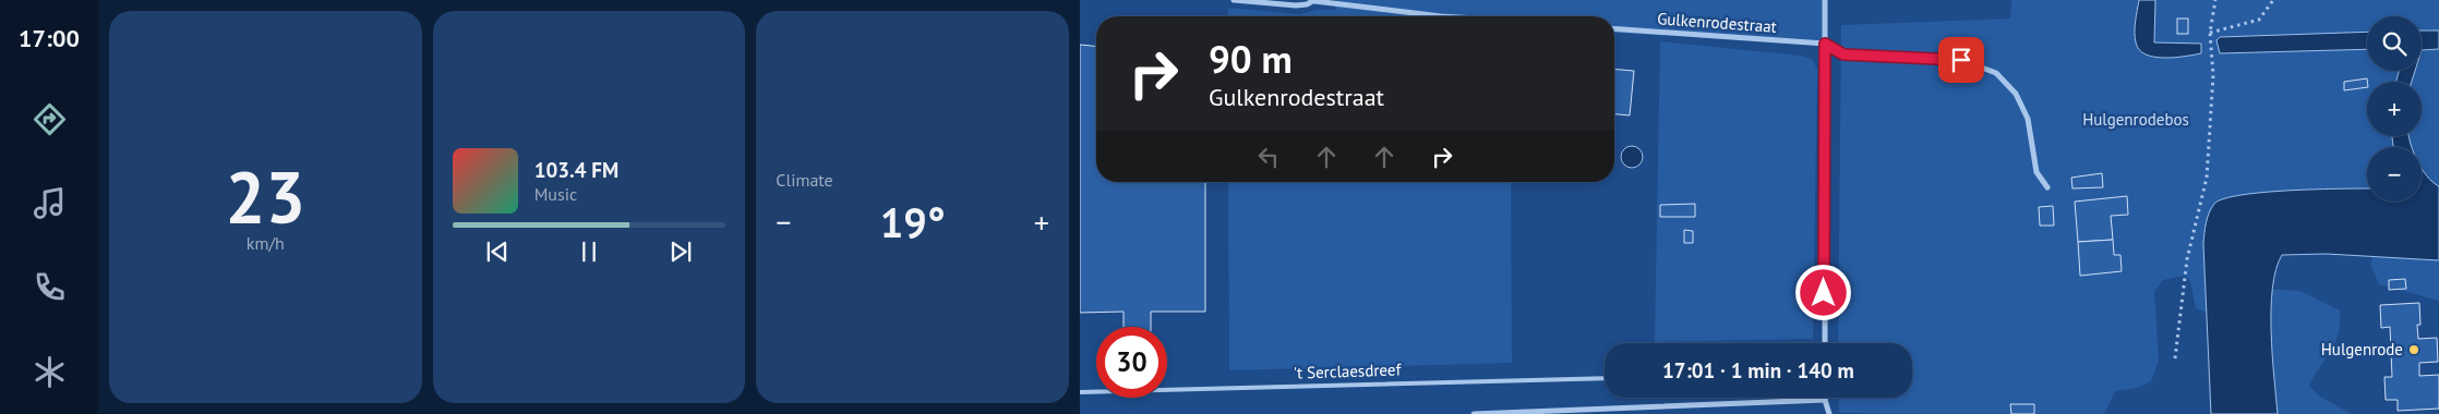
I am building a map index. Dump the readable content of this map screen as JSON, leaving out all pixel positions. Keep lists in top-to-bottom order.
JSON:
{
  "streets": {
    "street": ["Gulkenrodestraat"],
    "lane": ["'t Serclaesdreef"]
  },
  "parks": ["Hulgenrodebos"],
  "places": ["Hulgenrode"],
  "page": {
    "tabs": "17:00",
    "tile": [
      ["23", "km/h"],
      "Climate"
    ],
    "map_buttons": ["+", "−"],
    "turn": ["90 m", "Gulkenrodestraat"],
    "song": ["103.4 FM", "Music"],
    "heat": ["−", "19°", "+"],
    "limit": "30",
    "trip": "17:01 · 1 min · 140 m"
  }
}
